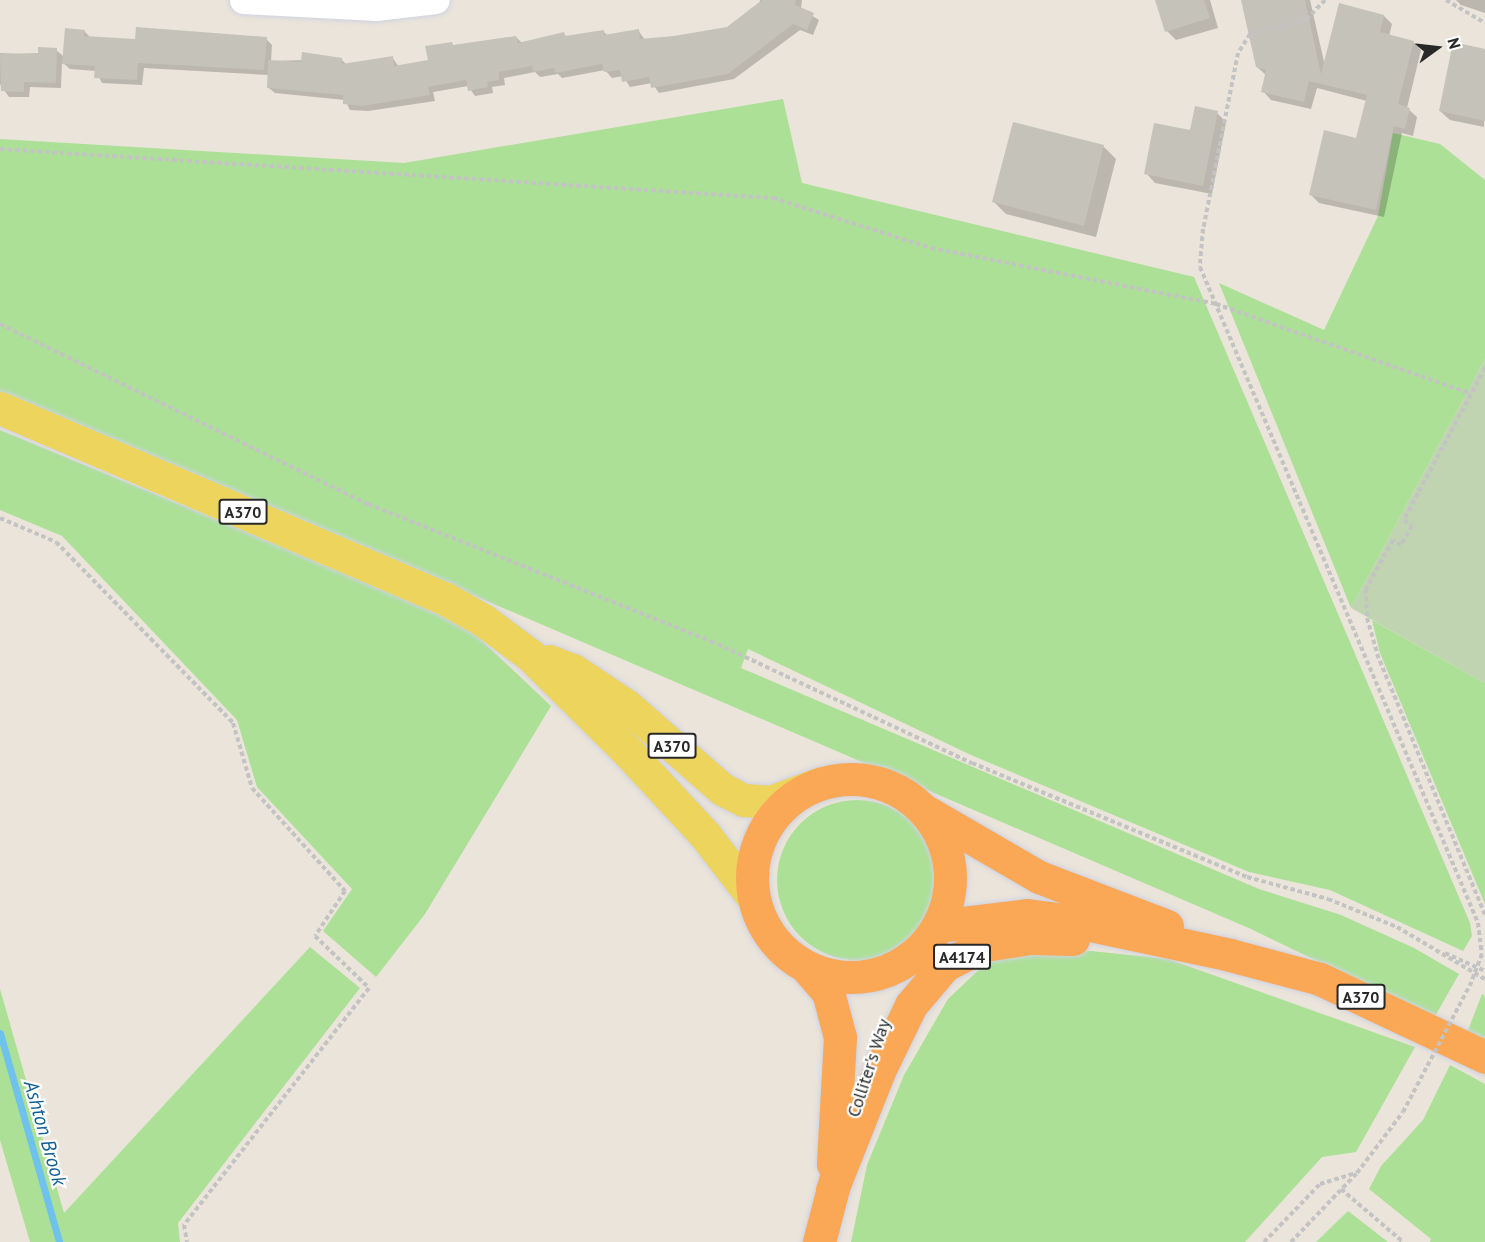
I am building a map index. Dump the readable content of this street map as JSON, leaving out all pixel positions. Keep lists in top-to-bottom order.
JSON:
{
  "streets": {
    "highway": ["A370", "A4174", "Colliter's Way"]
  },
  "crossings": [
    ["A370", "A4174"],
    ["A370", "Colliter's Way"],
    ["A4174", "Colliter's Way"]
  ],
  "water": ["Ashton Brook"],
  "north": "right"
}
